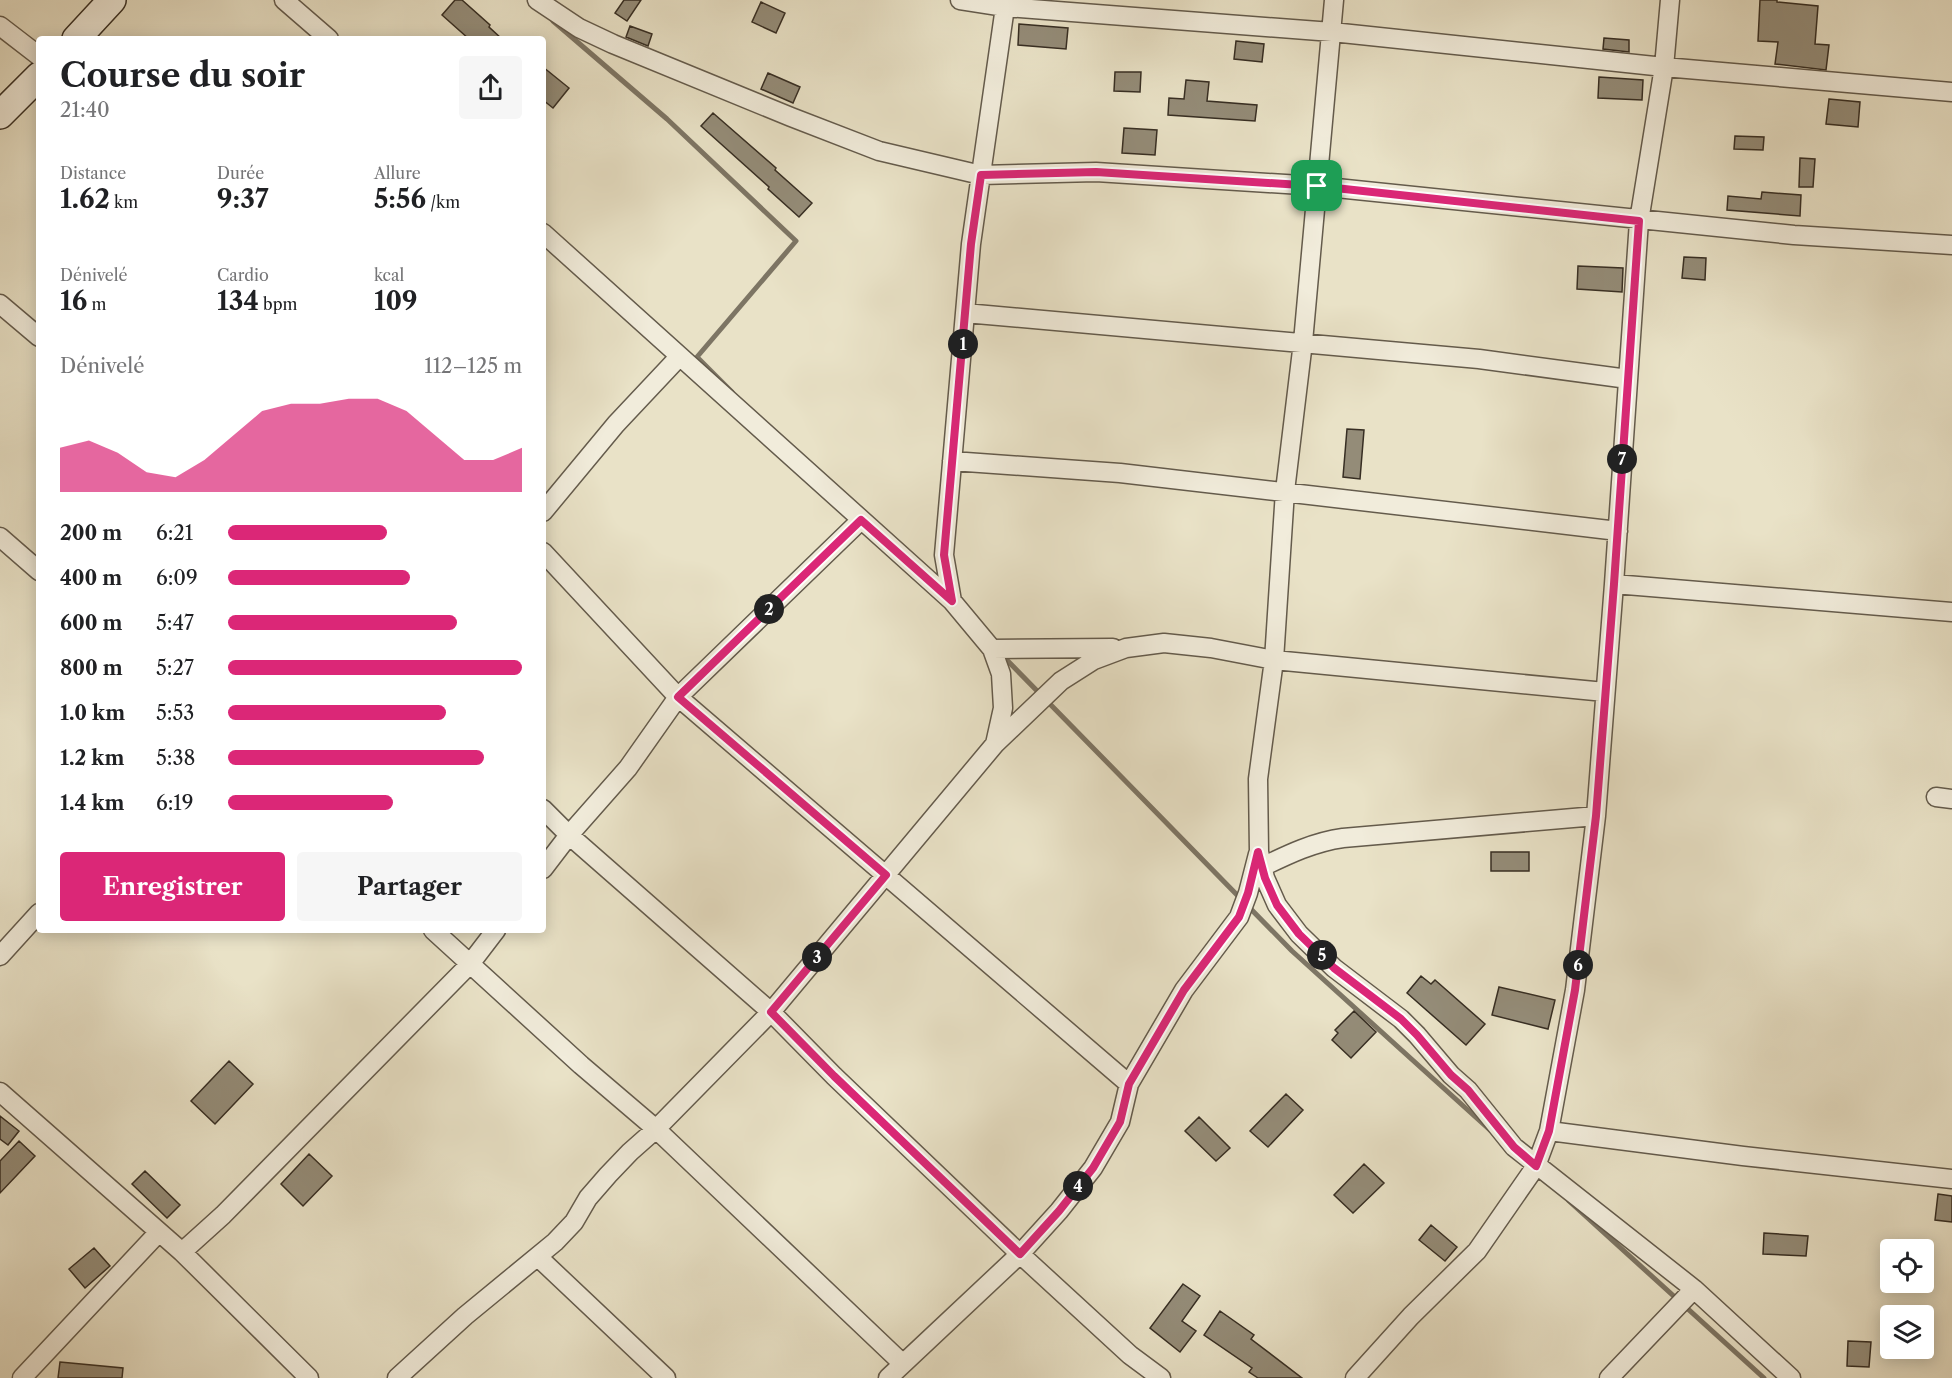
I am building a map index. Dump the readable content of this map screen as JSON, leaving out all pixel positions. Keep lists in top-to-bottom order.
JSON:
{
  "page": {
    "heading": ["Course du soir", "21:40"],
    "stats": [
      ["Distance", "1.62 km"],
      ["Durée", "9:37"],
      ["Allure", "5:56 /km"],
      ["Dénivelé", "16 m"],
      ["Cardio", "134 bpm"],
      ["kcal", "109"]
    ],
    "pins": [
      "1",
      "7",
      "2",
      "5",
      "3",
      "6",
      "4"
    ],
    "chart": ["Dénivelé", "112–125 m"],
    "list": [
      {
        "name": "200 m",
        "note": "6:21"
      },
      {
        "name": "400 m",
        "note": "6:09"
      },
      {
        "name": "600 m",
        "note": "5:47"
      },
      {
        "name": "800 m",
        "note": "5:27"
      },
      {
        "name": "1.0 km",
        "note": "5:53"
      },
      {
        "name": "1.2 km",
        "note": "5:38"
      },
      {
        "name": "1.4 km",
        "note": "6:19"
      }
    ],
    "buttons": ["Enregistrer", "Partager"]
  }
}
